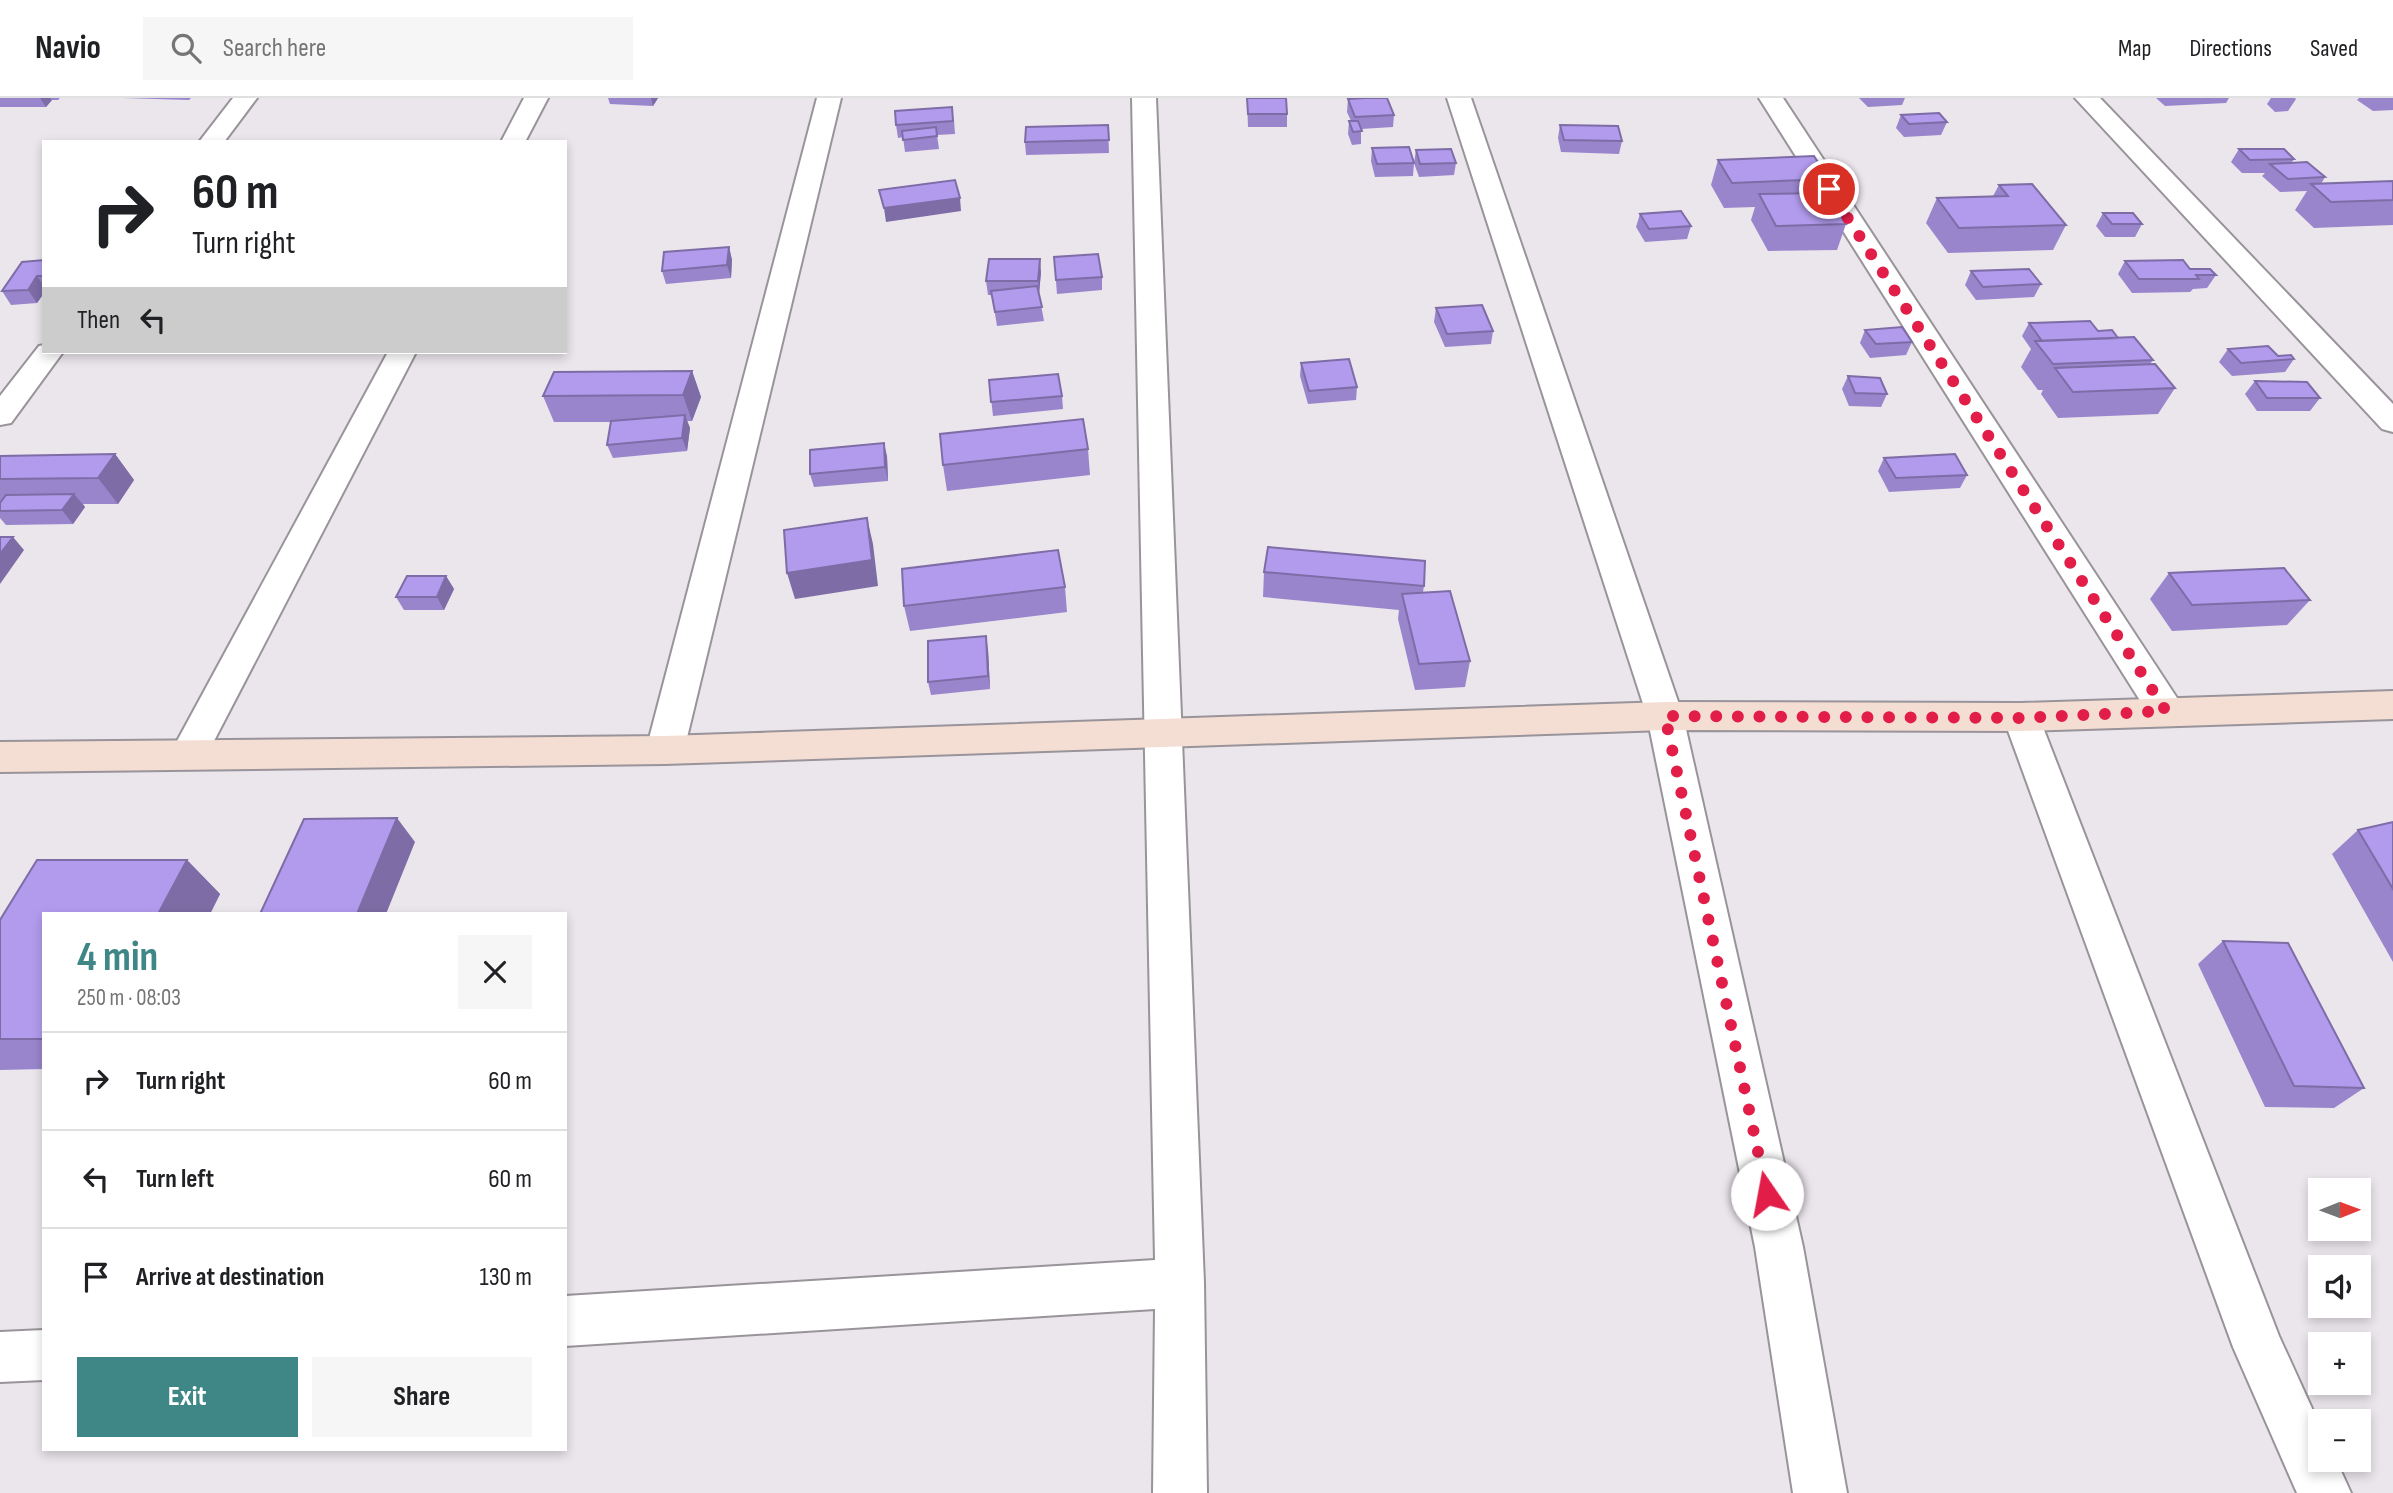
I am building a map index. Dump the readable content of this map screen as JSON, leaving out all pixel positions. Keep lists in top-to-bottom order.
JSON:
{
  "north": "right",
  "page": {
    "header": "Navio",
    "search": "Search here",
    "nav": ["Map", "Directions", "Saved"],
    "turn": ["60 m", "Turn right"],
    "then": "Then",
    "heading": ["4 min", "250 m · 08:03"],
    "list": [
      {
        "name": "Turn right",
        "value": "60 m"
      },
      {
        "name": "Turn left",
        "value": "60 m"
      },
      {
        "name": "Arrive at destination",
        "value": "130 m"
      }
    ],
    "map_buttons": ["+", "−"],
    "buttons": ["Exit", "Share"]
  }
}
